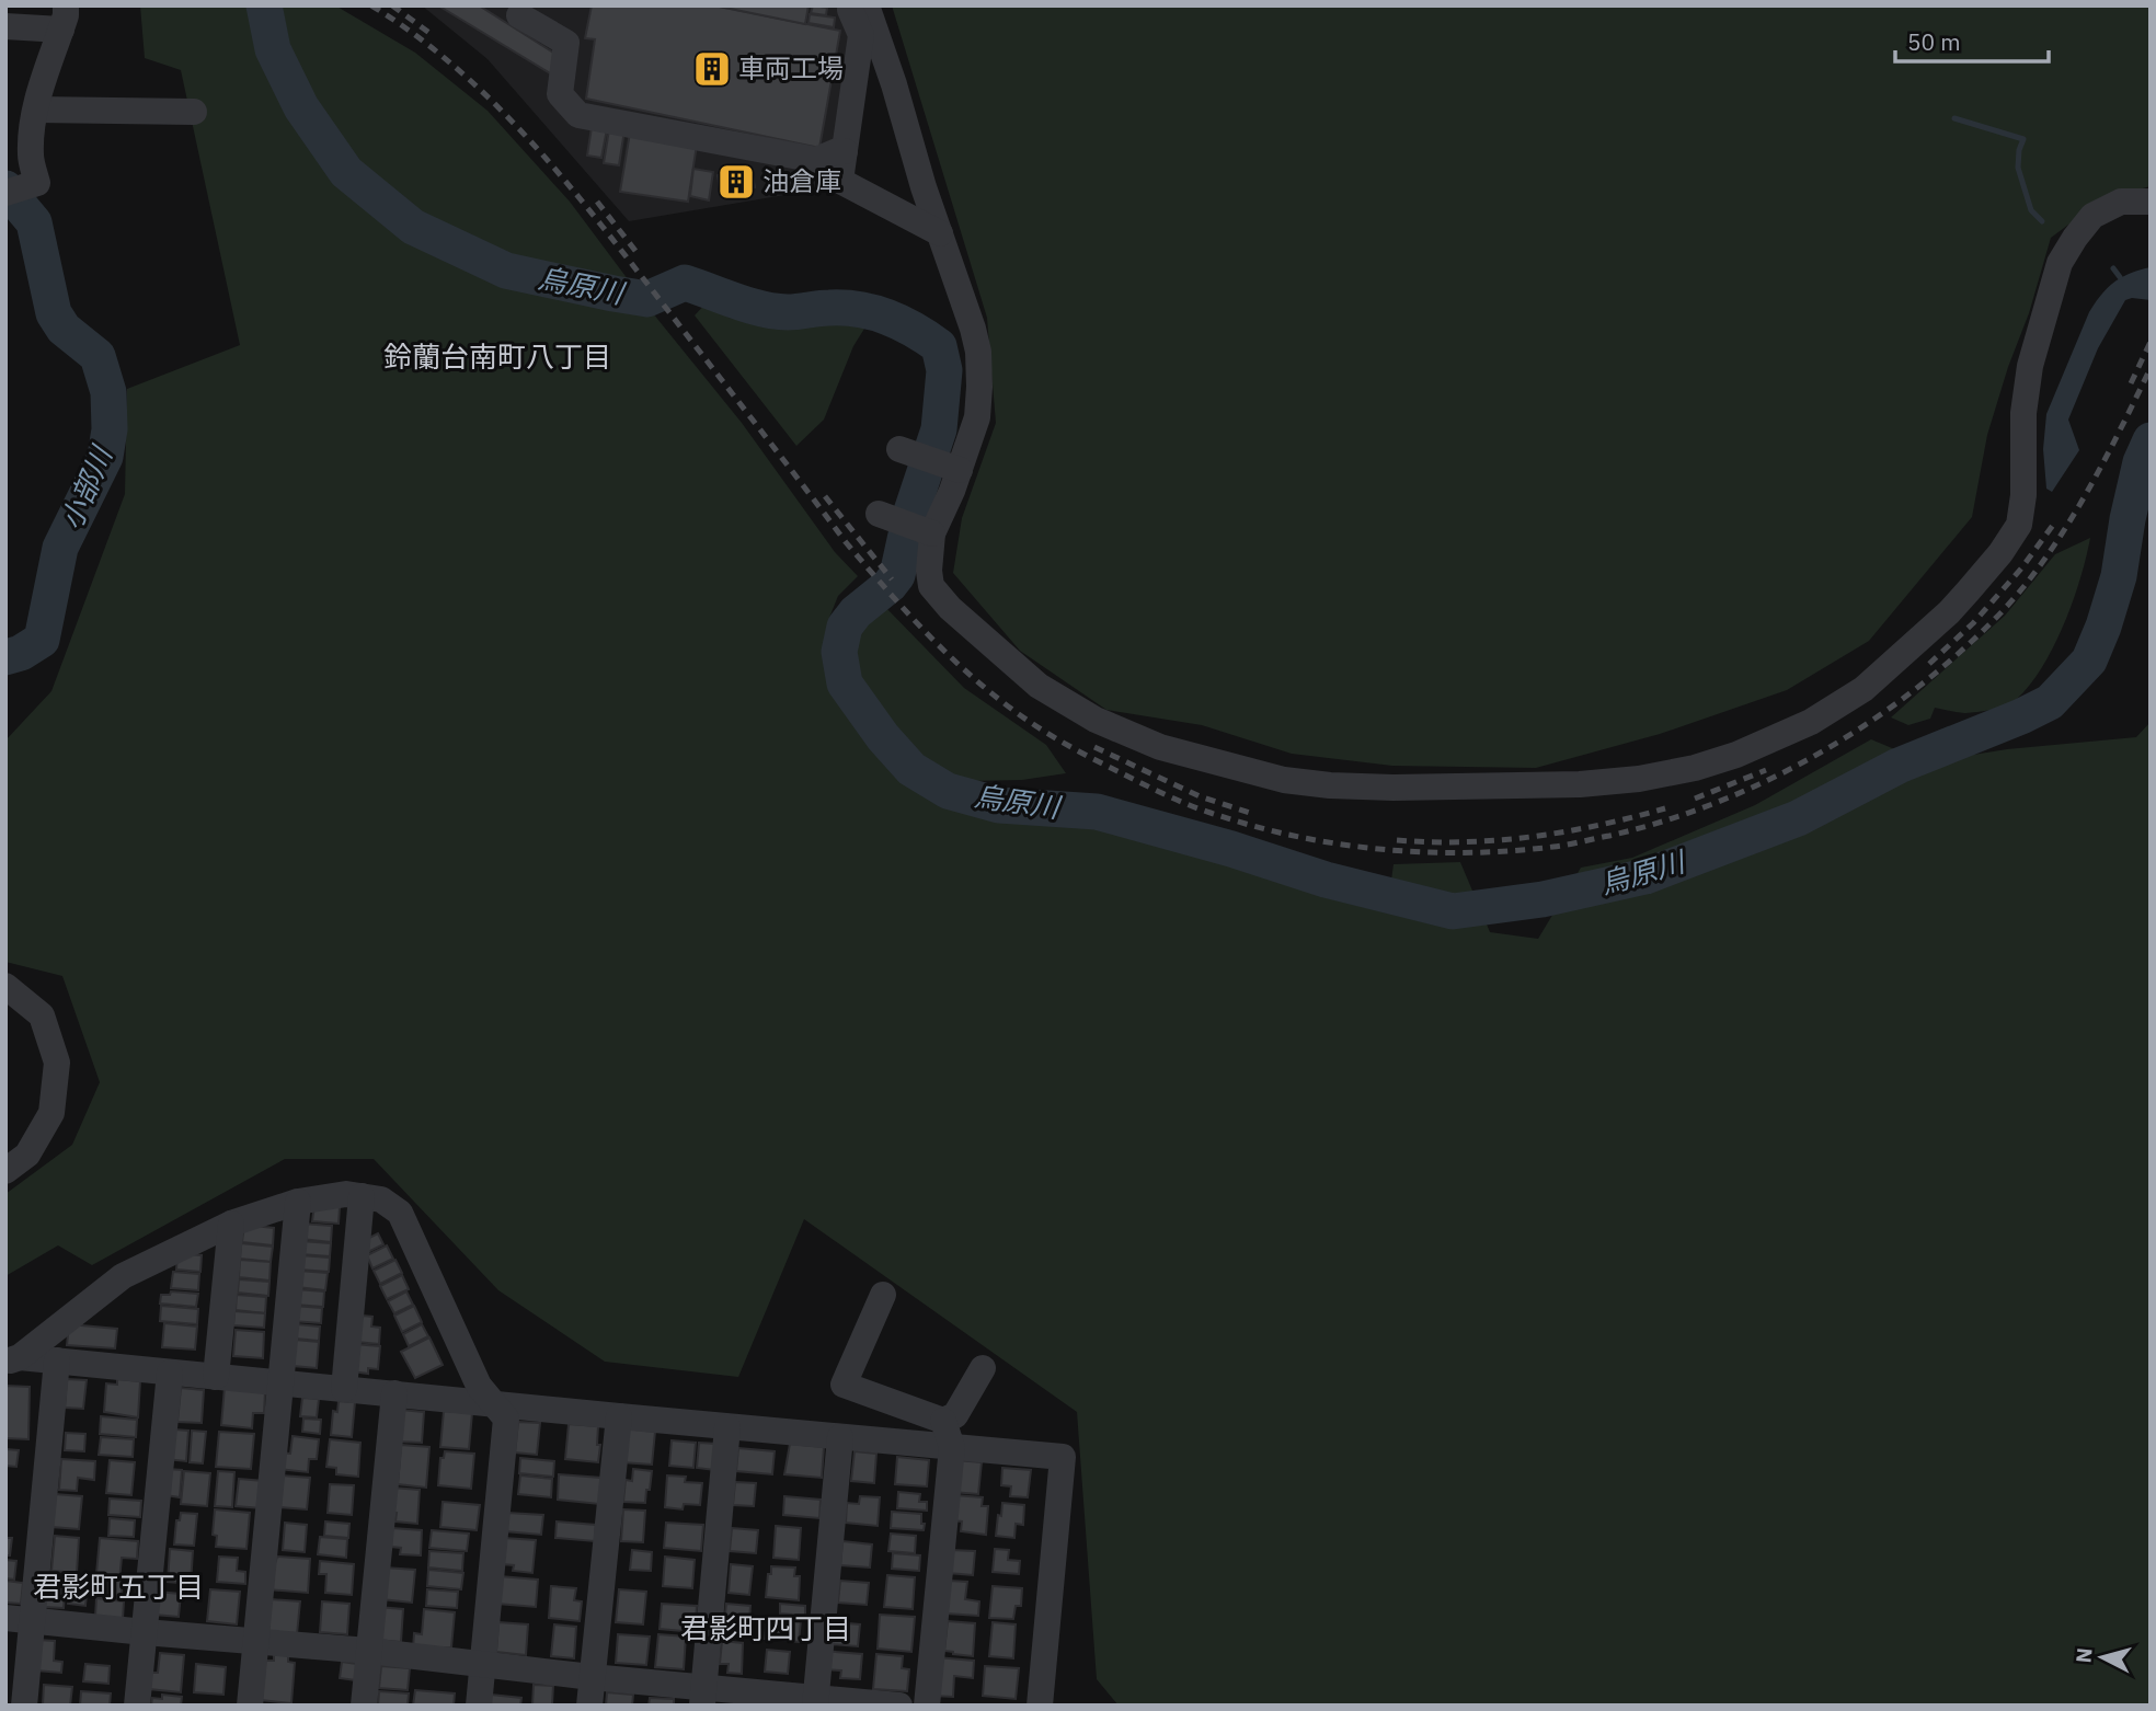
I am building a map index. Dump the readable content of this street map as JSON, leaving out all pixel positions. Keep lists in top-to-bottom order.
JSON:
{
  "districts": ["鈴蘭台南町八丁目", "君影町五丁目", "君影町四丁目"],
  "water": ["烏原川", "小部川"],
  "places": {
    "building": ["車両工場", "油倉庫"]
  },
  "scale_bar": "50 m",
  "north": "left"
}
